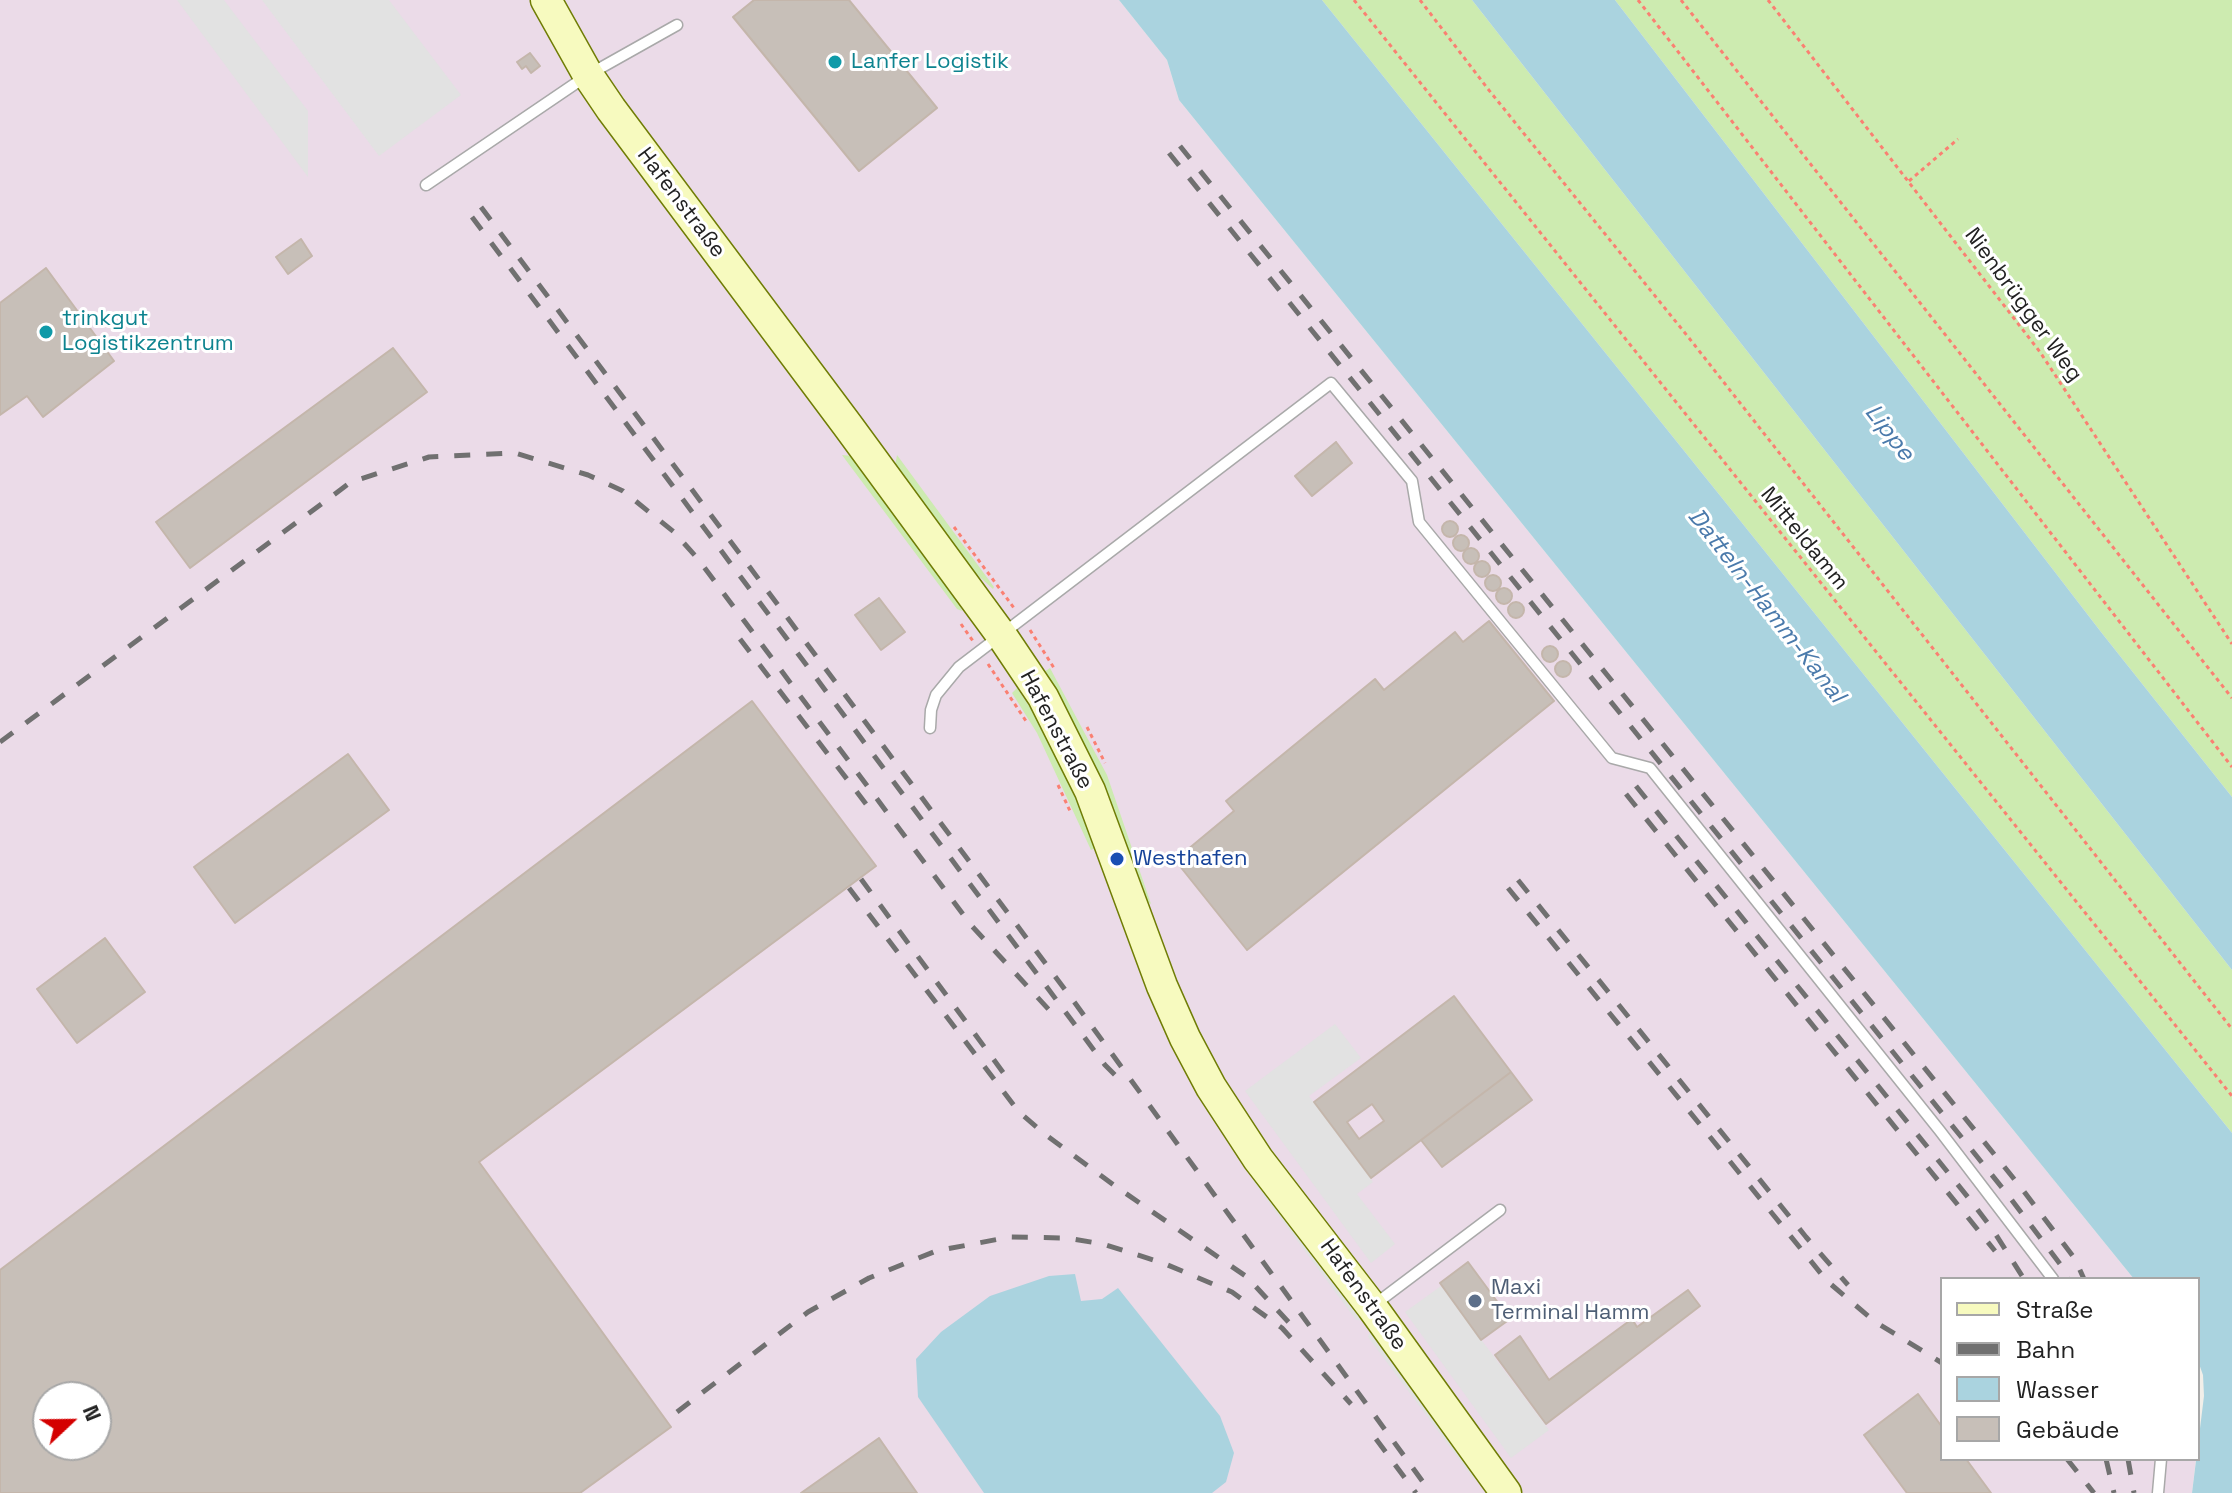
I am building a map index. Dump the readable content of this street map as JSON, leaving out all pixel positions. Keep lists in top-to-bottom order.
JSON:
{
  "streets": {
    "street": ["Hafenstraße"],
    "path": ["Nienbrügger Weg", "Mitteldamm"]
  },
  "water": ["Lippe", "Datteln-Hamm-Kanal"],
  "places": [
    "Lanfer Logistik",
    "trinkgut Logistikzentrum",
    "Westhafen",
    "Maxi Terminal Hamm"
  ],
  "legend": [
    "Straße",
    "Bahn",
    "Wasser",
    "Gebäude"
  ],
  "north": "right"
}
